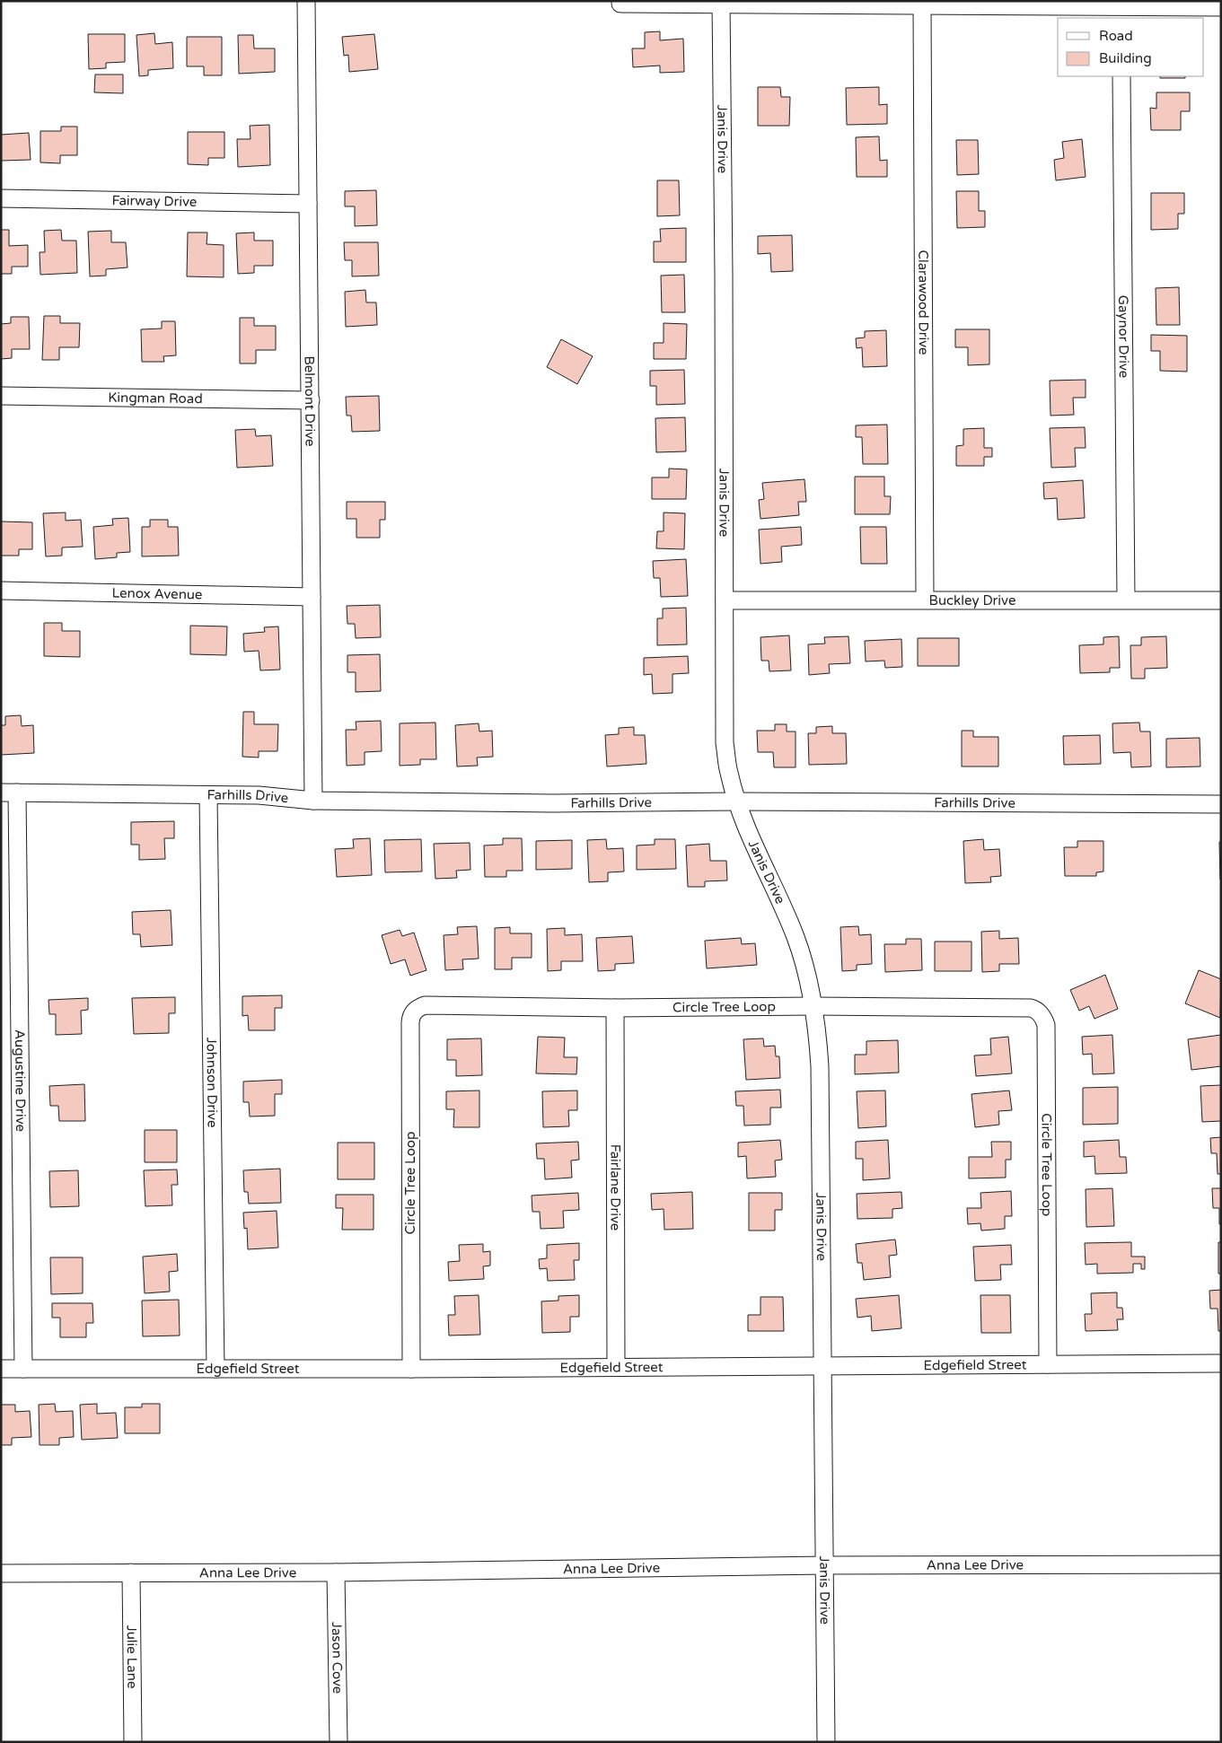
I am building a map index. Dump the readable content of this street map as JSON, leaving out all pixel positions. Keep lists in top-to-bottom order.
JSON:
{
  "streets": {
    "street": [
      "Janis Drive",
      "Fairway Drive",
      "Clarawood Drive",
      "Gaynor Drive",
      "Kingman Road",
      "Belmont Drive",
      "Lenox Avenue",
      "Buckley Drive",
      "Farhills Drive",
      "Circle Tree Loop",
      "Augustine Drive",
      "Johnson Drive",
      "Fairlane Drive",
      "Edgefield Street",
      "Anna Lee Drive",
      "Julie Lane",
      "Jason Cove"
    ]
  },
  "crossings": [
    ["Janis Drive", "Buckley Drive"],
    ["Janis Drive", "Farhills Drive"],
    ["Janis Drive", "Circle Tree Loop"],
    ["Janis Drive", "Edgefield Street"],
    ["Janis Drive", "Anna Lee Drive"],
    ["Fairway Drive", "Belmont Drive"],
    ["Clarawood Drive", "Buckley Drive"],
    ["Gaynor Drive", "Buckley Drive"],
    ["Kingman Road", "Belmont Drive"],
    ["Belmont Drive", "Lenox Avenue"],
    ["Belmont Drive", "Farhills Drive"],
    ["Farhills Drive", "Augustine Drive"],
    ["Farhills Drive", "Johnson Drive"],
    ["Circle Tree Loop", "Fairlane Drive"],
    ["Circle Tree Loop", "Edgefield Street"],
    ["Augustine Drive", "Edgefield Street"],
    ["Johnson Drive", "Edgefield Street"],
    ["Fairlane Drive", "Edgefield Street"],
    ["Anna Lee Drive", "Julie Lane"],
    ["Anna Lee Drive", "Jason Cove"]
  ],
  "legend": ["Road", "Building"]
}
